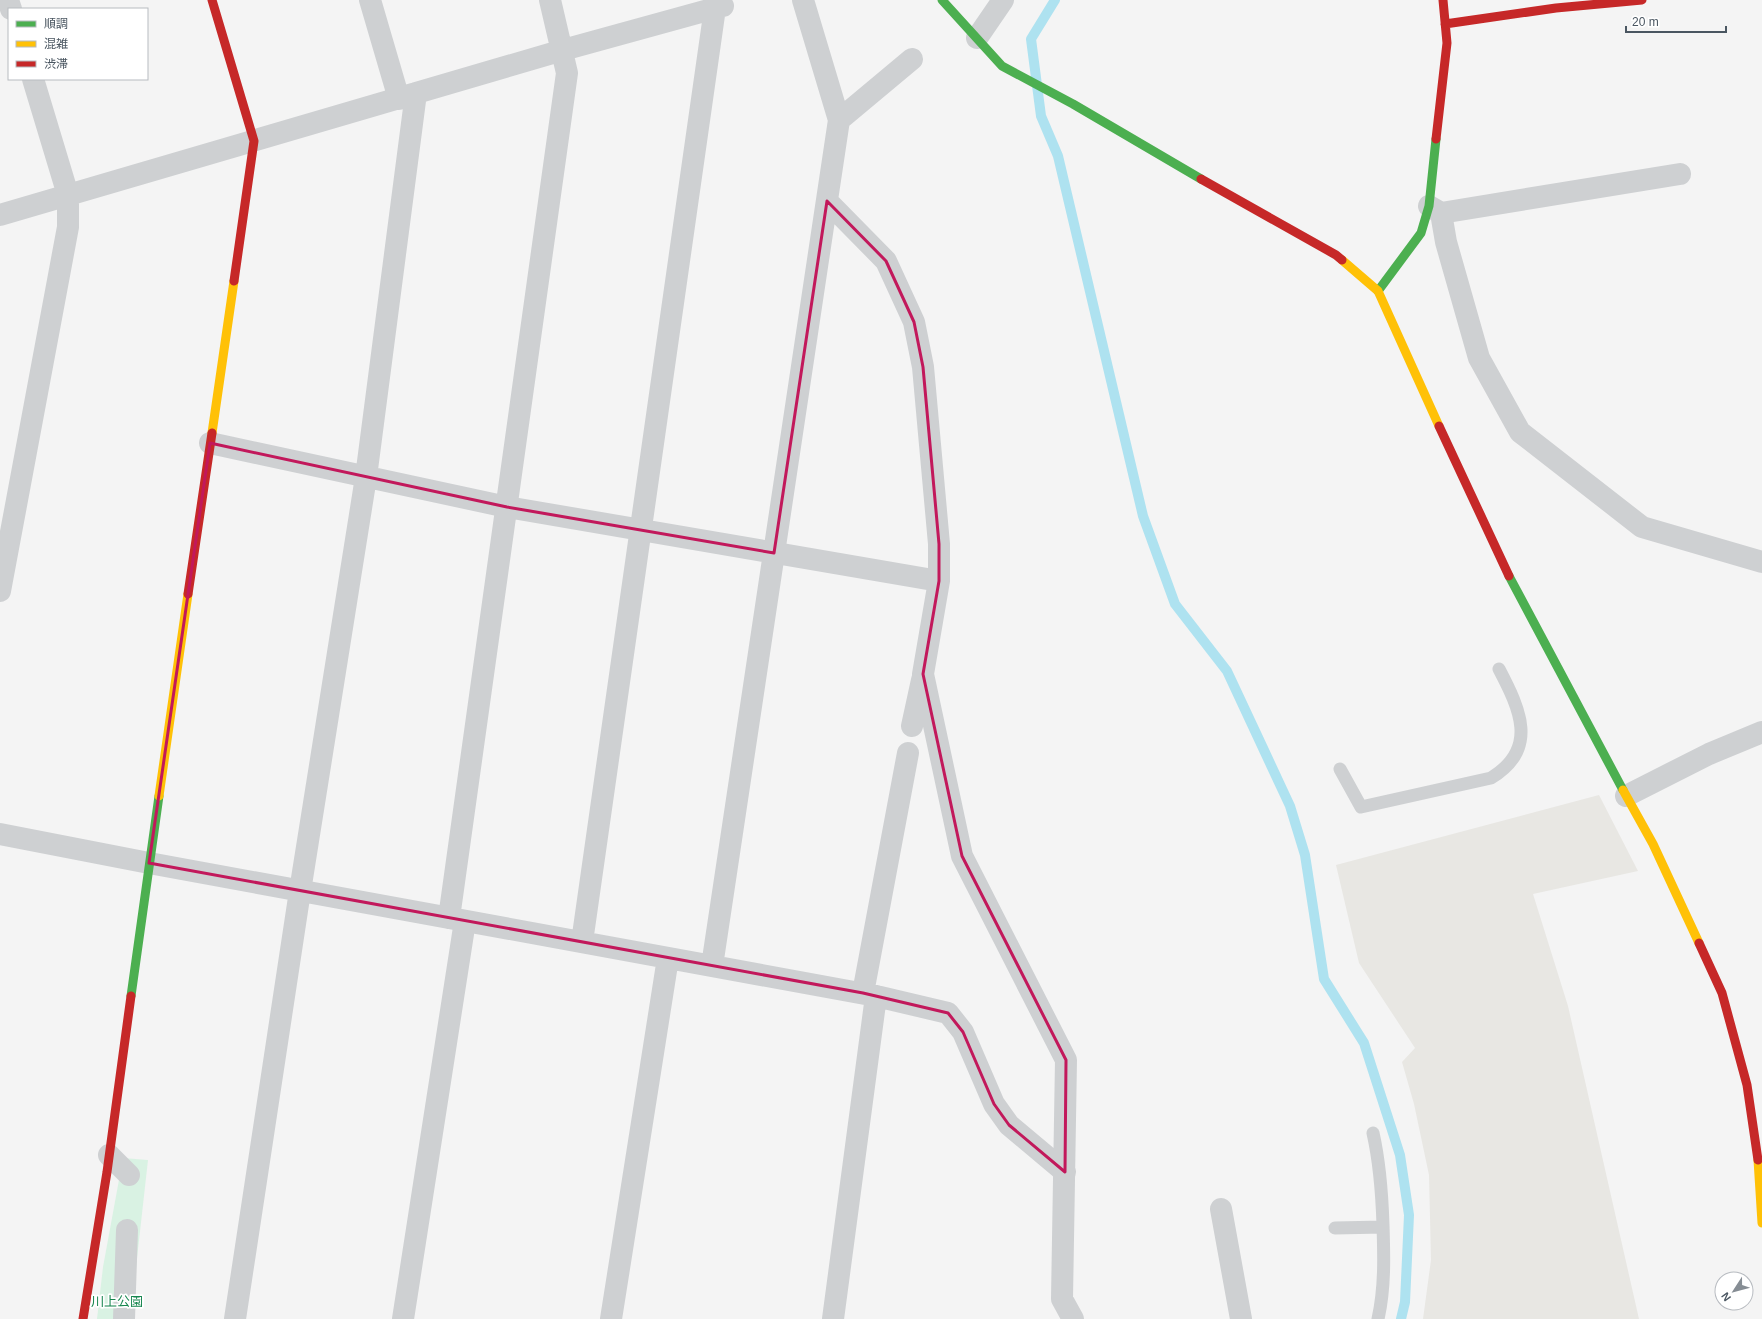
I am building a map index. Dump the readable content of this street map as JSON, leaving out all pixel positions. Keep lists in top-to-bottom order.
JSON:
{
  "parks": ["川上公園"],
  "legend": ["順調", "混雑", "渋滞"],
  "scale_bar": "20 m",
  "north": "bottom left"
}
